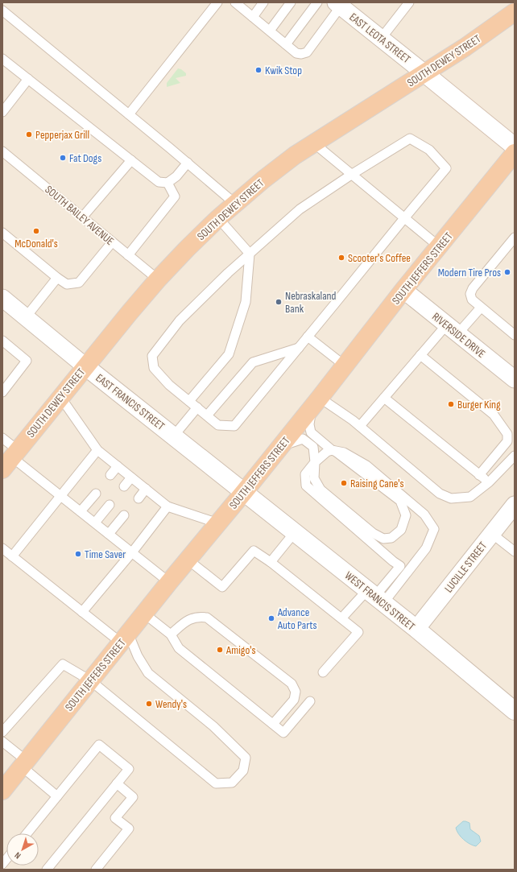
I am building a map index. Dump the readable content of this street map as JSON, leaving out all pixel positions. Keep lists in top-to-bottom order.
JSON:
{
  "streets": {
    "highway": ["SOUTH DEWEY STREET", "SOUTH JEFFERS STREET"],
    "street": [
      "EAST LEOTA STREET",
      "RIVERSIDE DRIVE",
      "EAST FRANCIS STREET",
      "LUCILLE STREET",
      "WEST FRANCIS STREET"
    ],
    "lane": ["SOUTH BAILEY AVENUE"]
  },
  "crossings": [
    ["EAST LEOTA STREET", "SOUTH DEWEY STREET"],
    ["SOUTH DEWEY STREET", "SOUTH BAILEY AVENUE"],
    ["SOUTH DEWEY STREET", "EAST FRANCIS STREET"],
    ["SOUTH JEFFERS STREET", "RIVERSIDE DRIVE"],
    ["SOUTH JEFFERS STREET", "EAST FRANCIS STREET"],
    ["SOUTH JEFFERS STREET", "WEST FRANCIS STREET"],
    ["EAST FRANCIS STREET", "WEST FRANCIS STREET"],
    ["LUCILLE STREET", "WEST FRANCIS STREET"]
  ],
  "places": [
    "Kwik Stop",
    "Pepperjax Grill",
    "Fat Dogs",
    "McDonald's",
    "Scooter's Coffee",
    "Modern Tire Pros",
    "Nebraskaland Bank",
    "Burger King",
    "Raising Cane's",
    "Time Saver",
    "Advance Auto Parts",
    "Amigo's",
    "Wendy's"
  ],
  "north": "bottom left"
}
